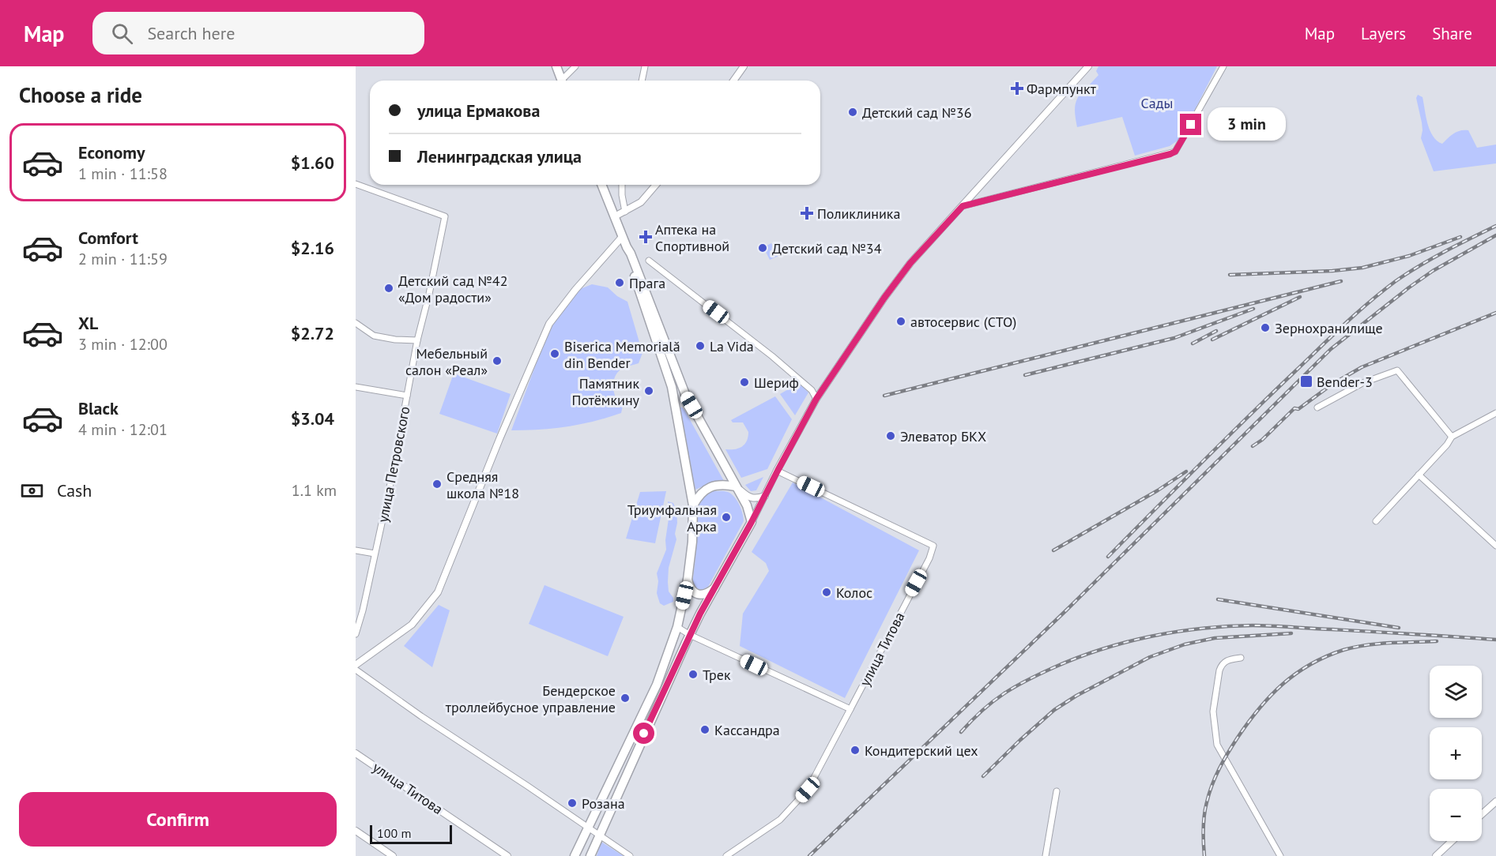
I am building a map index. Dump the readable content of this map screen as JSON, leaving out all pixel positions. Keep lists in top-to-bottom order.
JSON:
{
  "streets": {
    "street": ["улица Петровского", "улица Титова"]
  },
  "parks": ["Сады"],
  "places": {
    "health": ["Фармпункт", "Поликлиника", "Аптека на Спортивной"],
    "other": [
      "Детский сад №36",
      "Детский сад №34",
      "Прага",
      "Детский сад №42 «Дом радости»",
      "автосервис (СТО)",
      "Зернохранилище",
      "La Vida",
      "Biserica Memorială din Bender",
      "Мебельный салон «Реал»",
      "Шериф",
      "Памятник Потёмкину",
      "Элеватор БКХ",
      "Средняя школа №18",
      "Триумфальная Арка",
      "Колос",
      "Трек",
      "Бендерское троллейбусное управление",
      "Кассандра",
      "Кондитерский цех",
      "Розана"
    ],
    "transit": ["Bender-3"]
  },
  "scale_bar": "100 m",
  "page": {
    "header": "Map",
    "search": "Search here",
    "nav": ["Map", "Layers", "Share"],
    "heading": "Choose a ride",
    "banner": ["улица Ермакова", "Ленинградская улица"],
    "bubble": "3 min",
    "list": [
      {
        "name": "Economy",
        "note": "1 min · 11:58",
        "value": "$1.60"
      },
      {
        "name": "Comfort",
        "note": "2 min · 11:59",
        "value": "$2.16"
      },
      {
        "name": "XL",
        "note": "3 min · 12:00",
        "value": "$2.72"
      },
      {
        "name": "Black",
        "note": "4 min · 12:01",
        "value": "$3.04"
      }
    ],
    "pay": ["Cash", "1.1 km"],
    "map_buttons": ["+", "−"],
    "buttons": "Confirm",
    "scale": "100 m"
  }
}
